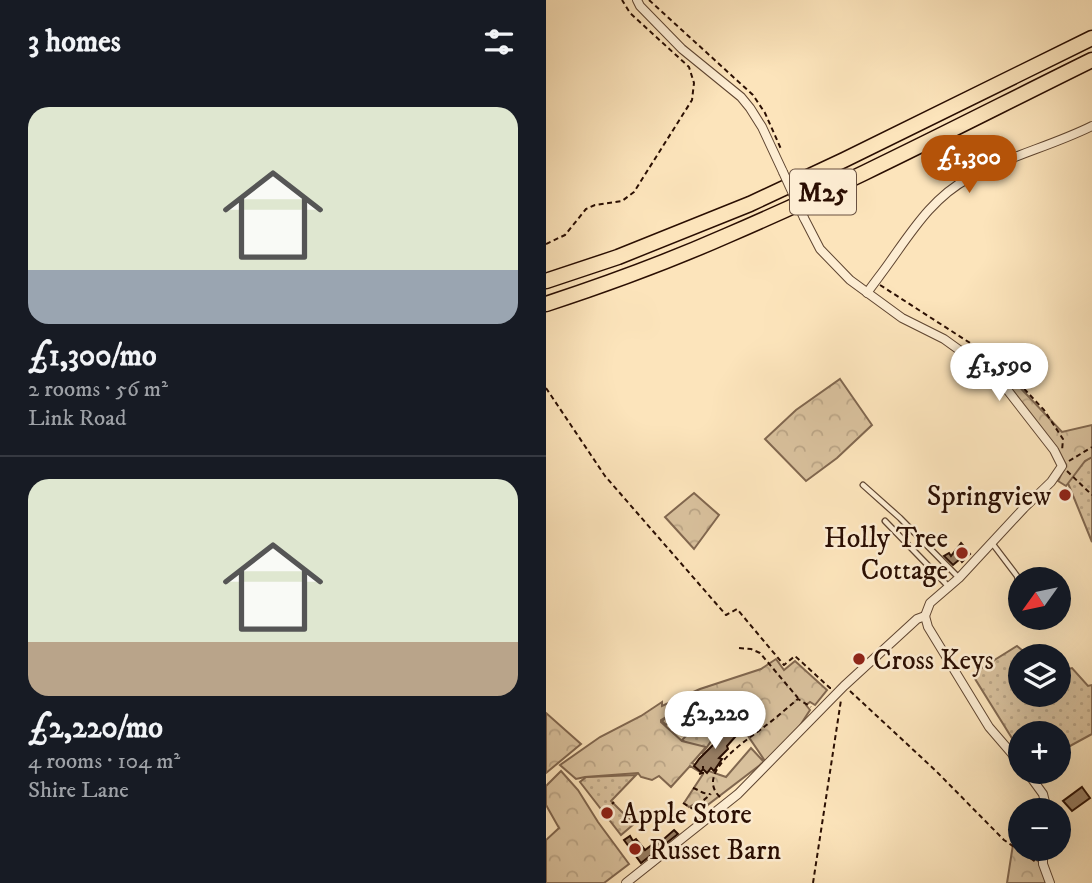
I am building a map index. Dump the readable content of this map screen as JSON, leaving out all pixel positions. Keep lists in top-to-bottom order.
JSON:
{
  "streets": {
    "highway": ["M25"]
  },
  "places": [
    "Springview",
    "Holly Tree Cottage",
    "Cross Keys",
    "Apple Store",
    "Russet Barn"
  ],
  "north": "bottom left",
  "page": {
    "heading": "3 homes",
    "list": [
      {
        "name": "£1,300/mo",
        "note": "2 rooms · 56 m² · Link Road"
      },
      {
        "name": "£2,220/mo",
        "note": "4 rooms · 104 m² · Shire Lane"
      }
    ],
    "price": ["£1,300", "£1,590", "£2,220"],
    "map_buttons": ["+", "−"]
  }
}
